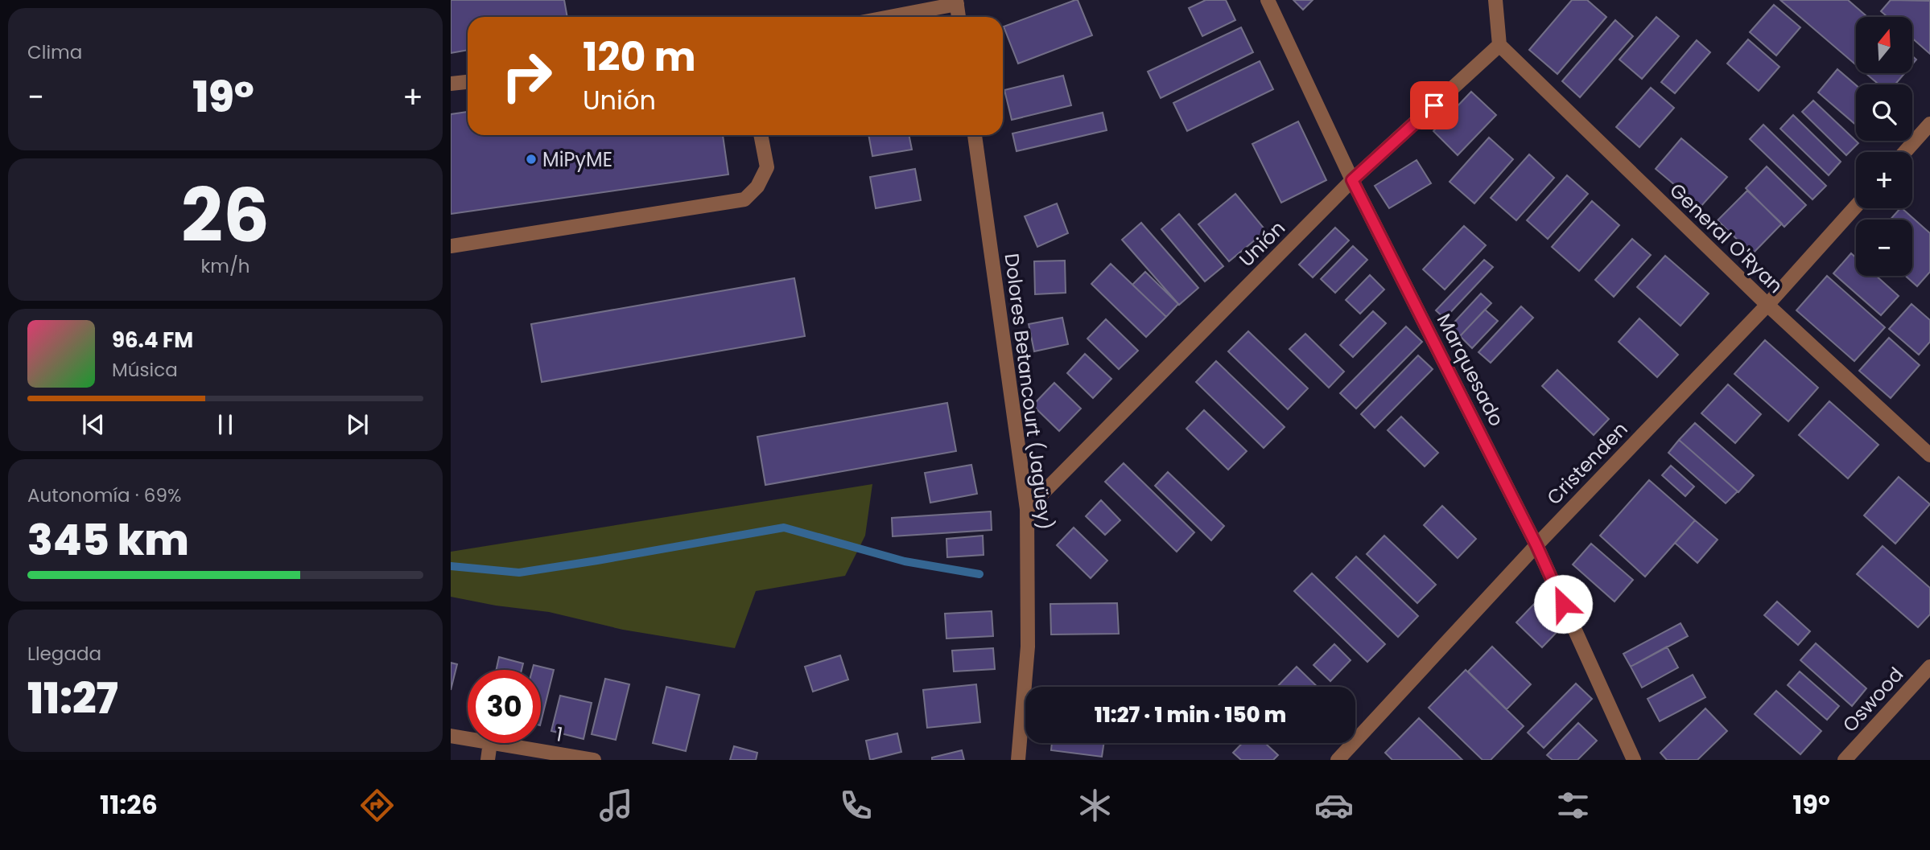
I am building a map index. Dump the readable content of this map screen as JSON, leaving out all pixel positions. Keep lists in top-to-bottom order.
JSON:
{
  "streets": {
    "street": [
      "General O'Ryan",
      "Unión",
      "Marquesado",
      "Dolores Betancourt (Jagüey)",
      "Cristenden",
      "Oswood",
      "1"
    ]
  },
  "crossings": [
    ["General O'Ryan", "Unión"],
    ["General O'Ryan", "Cristenden"],
    ["Unión", "Marquesado"],
    ["Unión", "Dolores Betancourt (Jagüey)"],
    ["Marquesado", "Cristenden"]
  ],
  "places": ["MiPyME"],
  "north": "top",
  "page": {
    "tile": [
      "Clima",
      ["26", "km/h"],
      ["Autonomía · 69%", "345 km"],
      ["Llegada", "11:27"]
    ],
    "map_buttons": ["+", "−"],
    "turn": ["120 m", "Unión"],
    "heat": ["−", "19°", "+"],
    "song": ["96.4 FM", "Música"],
    "limit": "30",
    "trip": "11:27 · 1 min · 150 m",
    "tabs": ["11:26", "19°"]
  }
}
